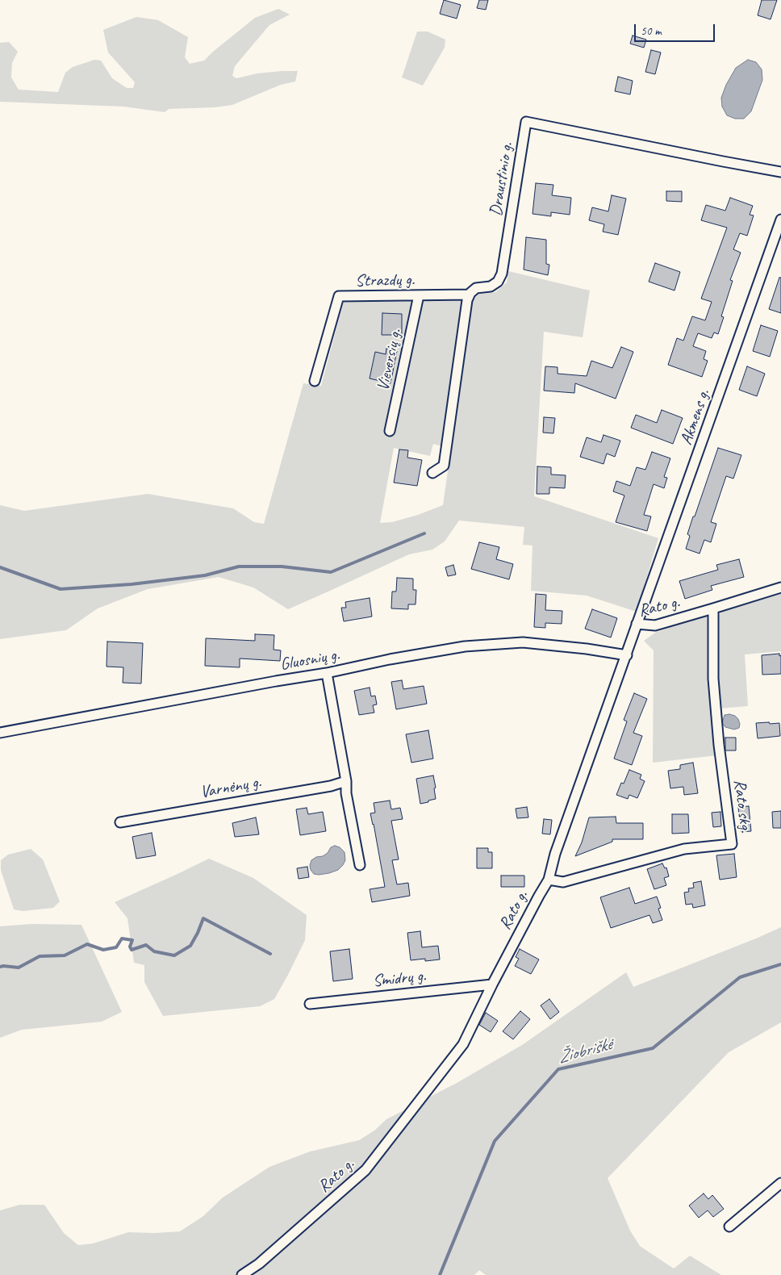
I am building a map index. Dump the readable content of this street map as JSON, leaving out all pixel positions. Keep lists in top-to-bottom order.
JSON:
{
  "streets": {
    "street": [
      "Draustinio g.",
      "Strazdų g.",
      "Vieversių g.",
      "Akmens g.",
      "Rato g.",
      "Gluosnių g.",
      "Varnėnų g.",
      "Rato skg.",
      "Smidrų g."
    ]
  },
  "crossings": [
    ["Draustinio g.", "Strazdų g."],
    ["Strazdų g.", "Vieversių g."],
    ["Akmens g.", "Rato g."],
    ["Rato g.", "Gluosnių g."],
    ["Rato g.", "Rato skg."],
    ["Rato g.", "Smidrų g."]
  ],
  "water": ["Žiobriškė"],
  "scale_bar": "50 m"
}
